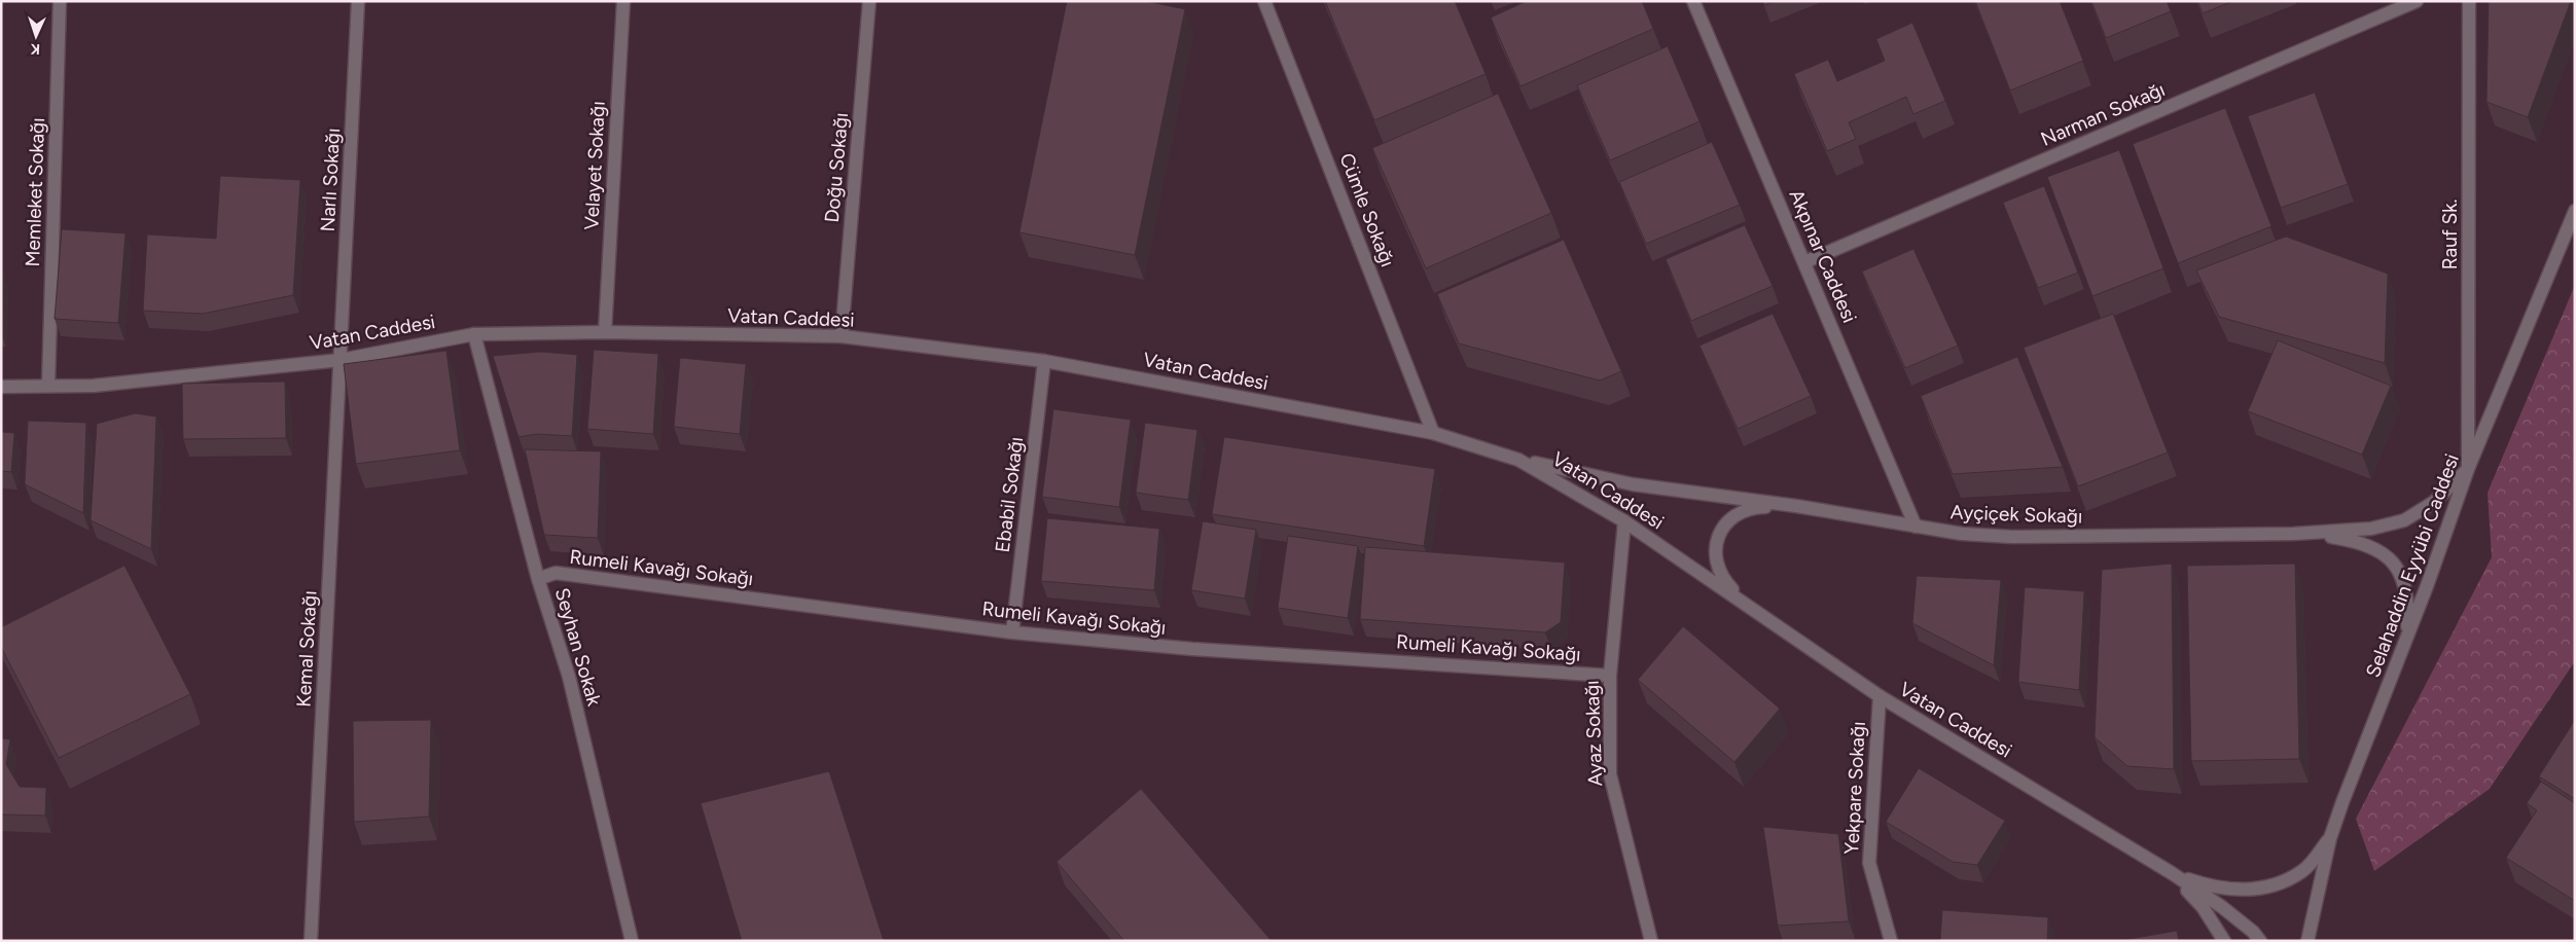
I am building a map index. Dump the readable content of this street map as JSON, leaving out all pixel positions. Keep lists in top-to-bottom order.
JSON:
{
  "streets": {
    "street": [
      "Narman Sokağı",
      "Velayet Sokağı",
      "Doğu Sokağı",
      "Narlı Sokağı",
      "Memleket Sokağı",
      "Cümle Sokağı",
      "Rauf Sk.",
      "Akpınar Caddesi",
      "Vatan Caddesi",
      "Ebabil Sokağı",
      "Ayçiçek Sokağı",
      "Selahaddin Eyyübi Caddesi",
      "Rumeli Kavağı Sokağı",
      "Seyhan Sokak",
      "Kemal Sokağı",
      "Ayaz Sokağı",
      "Yekpare Sokağı"
    ]
  },
  "crossings": [
    ["Narman Sokağı", "Akpınar Caddesi"],
    ["Velayet Sokağı", "Vatan Caddesi"],
    ["Doğu Sokağı", "Vatan Caddesi"],
    ["Narlı Sokağı", "Vatan Caddesi"],
    ["Narlı Sokağı", "Kemal Sokağı"],
    ["Memleket Sokağı", "Vatan Caddesi"],
    ["Cümle Sokağı", "Vatan Caddesi"],
    ["Rauf Sk.", "Ayçiçek Sokağı"],
    ["Rauf Sk.", "Selahaddin Eyyübi Caddesi"],
    ["Akpınar Caddesi", "Ayçiçek Sokağı"],
    ["Vatan Caddesi", "Ebabil Sokağı"],
    ["Vatan Caddesi", "Ayçiçek Sokağı"],
    ["Vatan Caddesi", "Seyhan Sokak"],
    ["Vatan Caddesi", "Kemal Sokağı"],
    ["Vatan Caddesi", "Ayaz Sokağı"],
    ["Vatan Caddesi", "Yekpare Sokağı"],
    ["Ebabil Sokağı", "Rumeli Kavağı Sokağı"],
    ["Ayçiçek Sokağı", "Selahaddin Eyyübi Caddesi"],
    ["Rumeli Kavağı Sokağı", "Seyhan Sokak"],
    ["Rumeli Kavağı Sokağı", "Ayaz Sokağı"]
  ],
  "north": "bottom"
}
